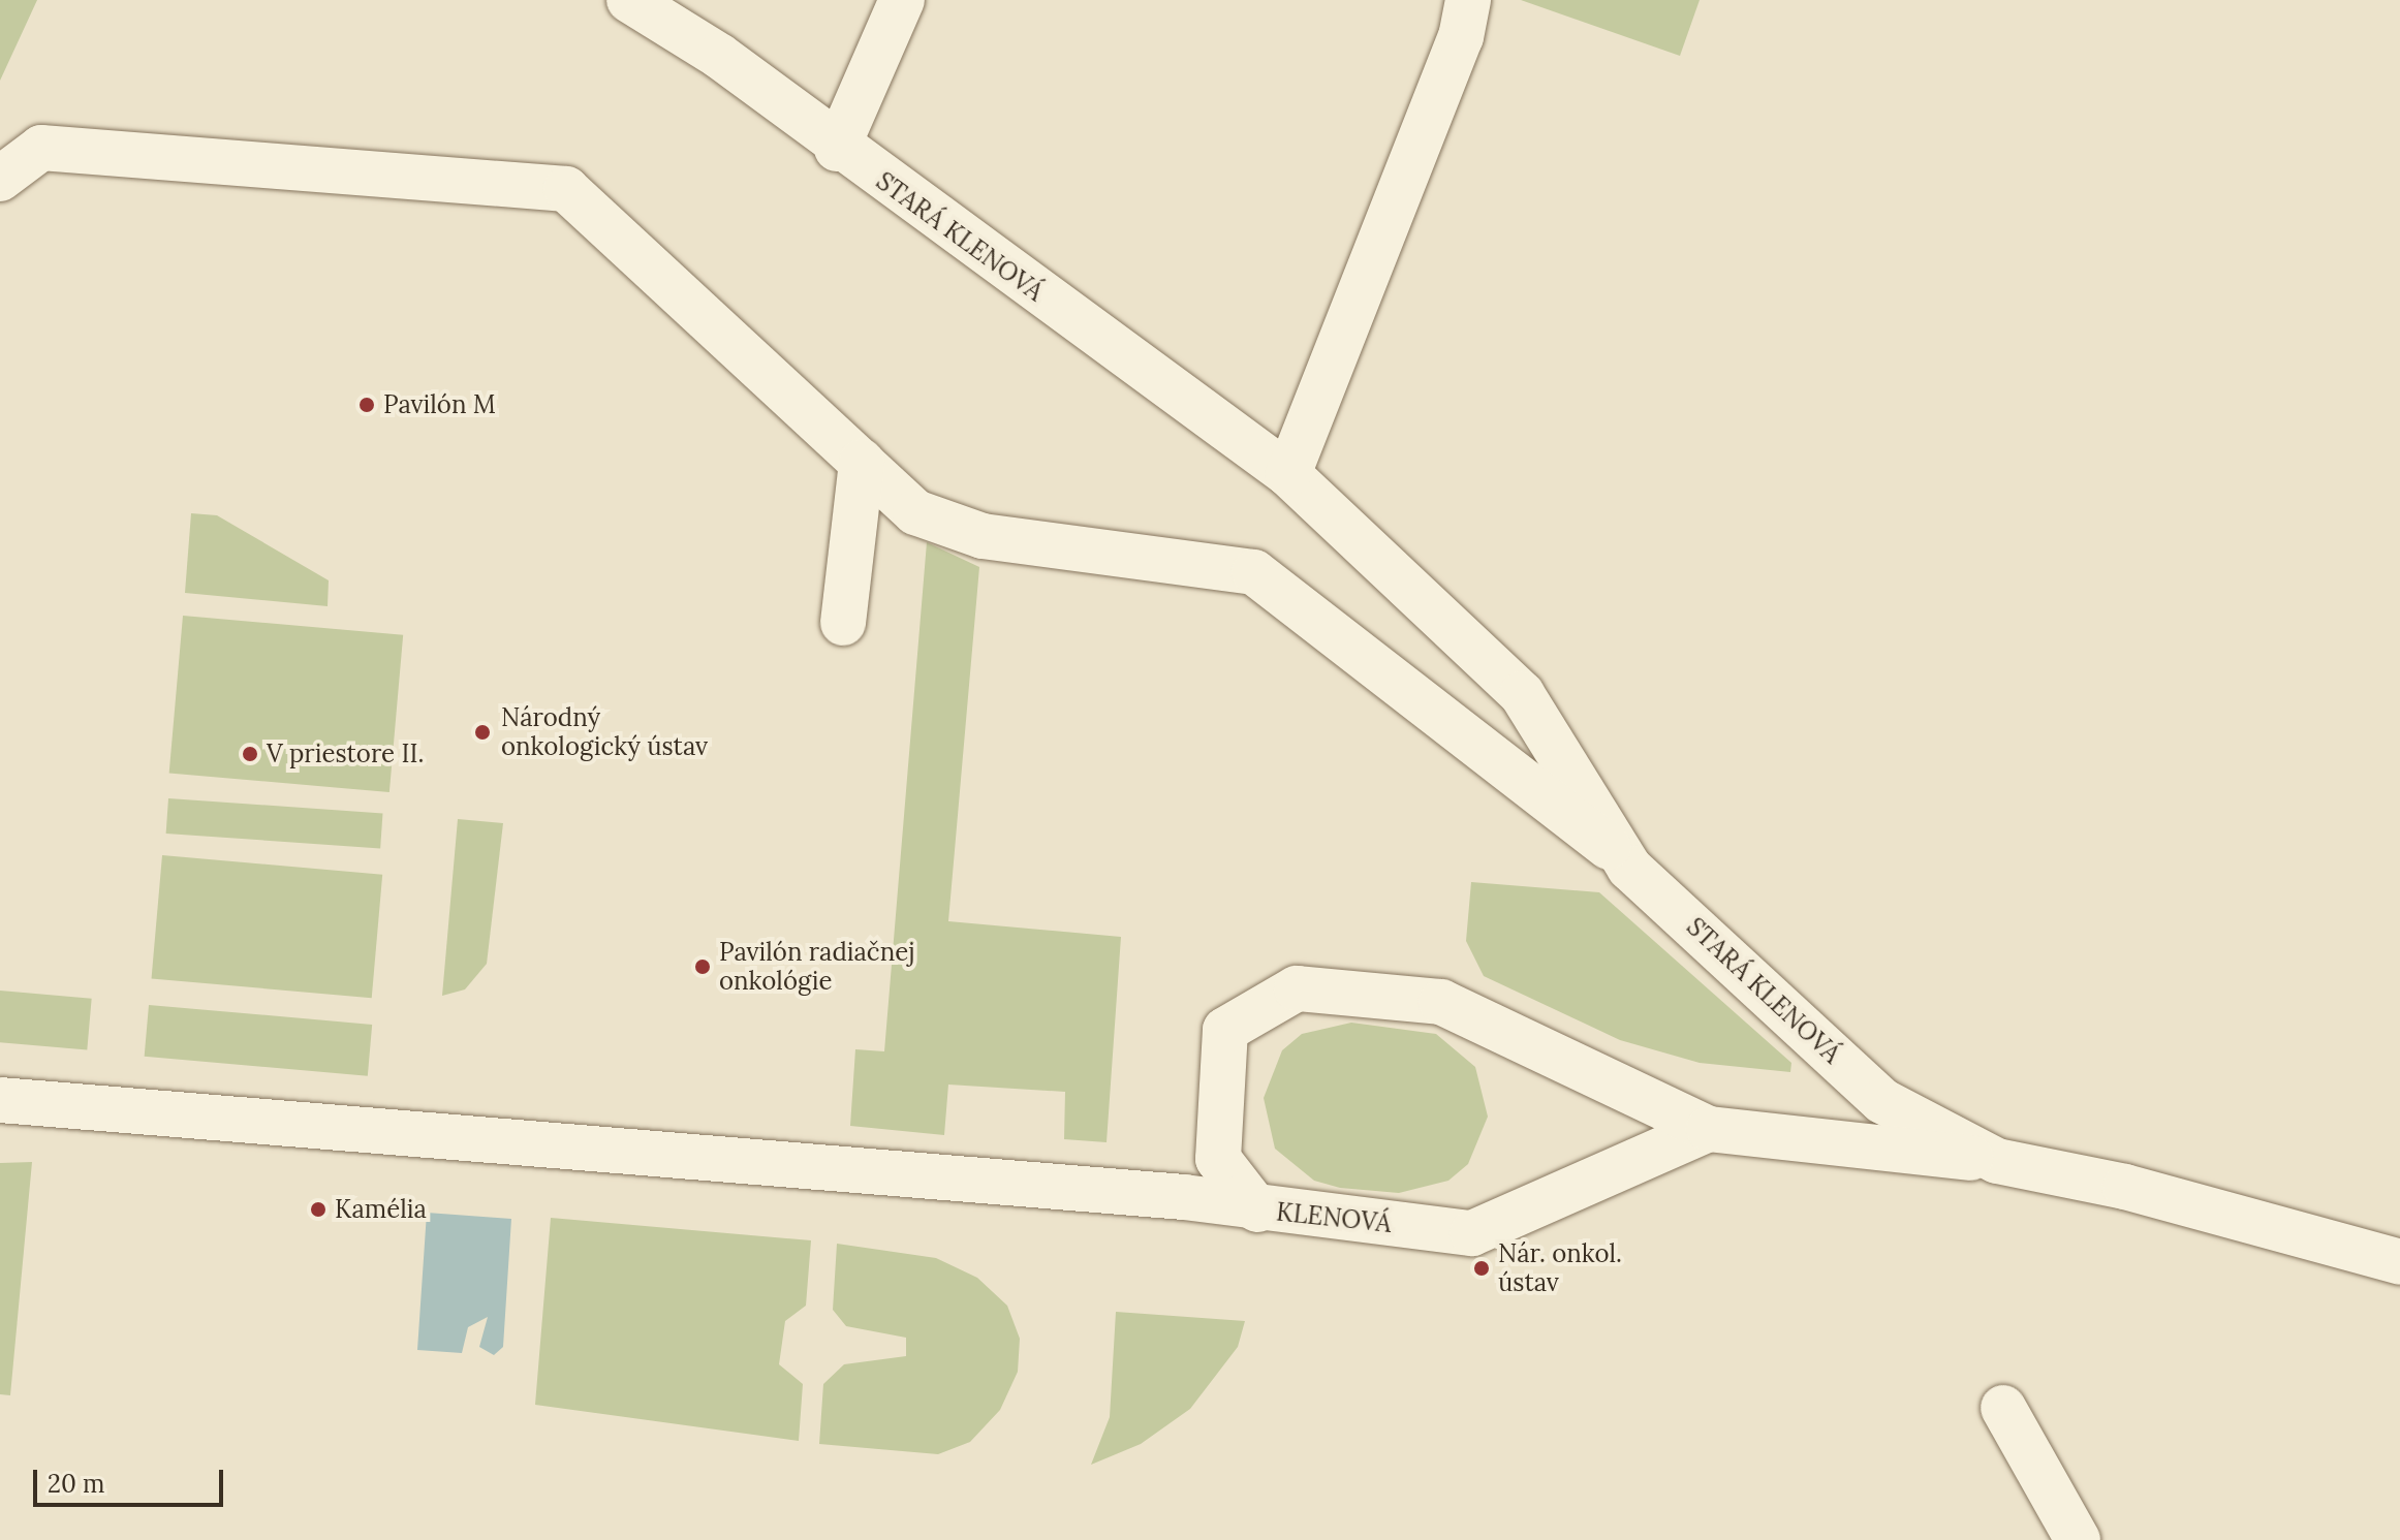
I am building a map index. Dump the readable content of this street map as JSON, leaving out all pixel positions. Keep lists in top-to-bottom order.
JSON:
{
  "streets": {
    "street": ["STARÁ KLENOVÁ", "KLENOVÁ"]
  },
  "crossings": [
    ["STARÁ KLENOVÁ", "KLENOVÁ"]
  ],
  "places": [
    "Pavilón M",
    "Národný onkologický ústav",
    "V priestore II.",
    "Pavilón radiačnej onkológie",
    "Kamélia",
    "Nár. onkol. ústav"
  ],
  "scale_bar": "20 m"
}
